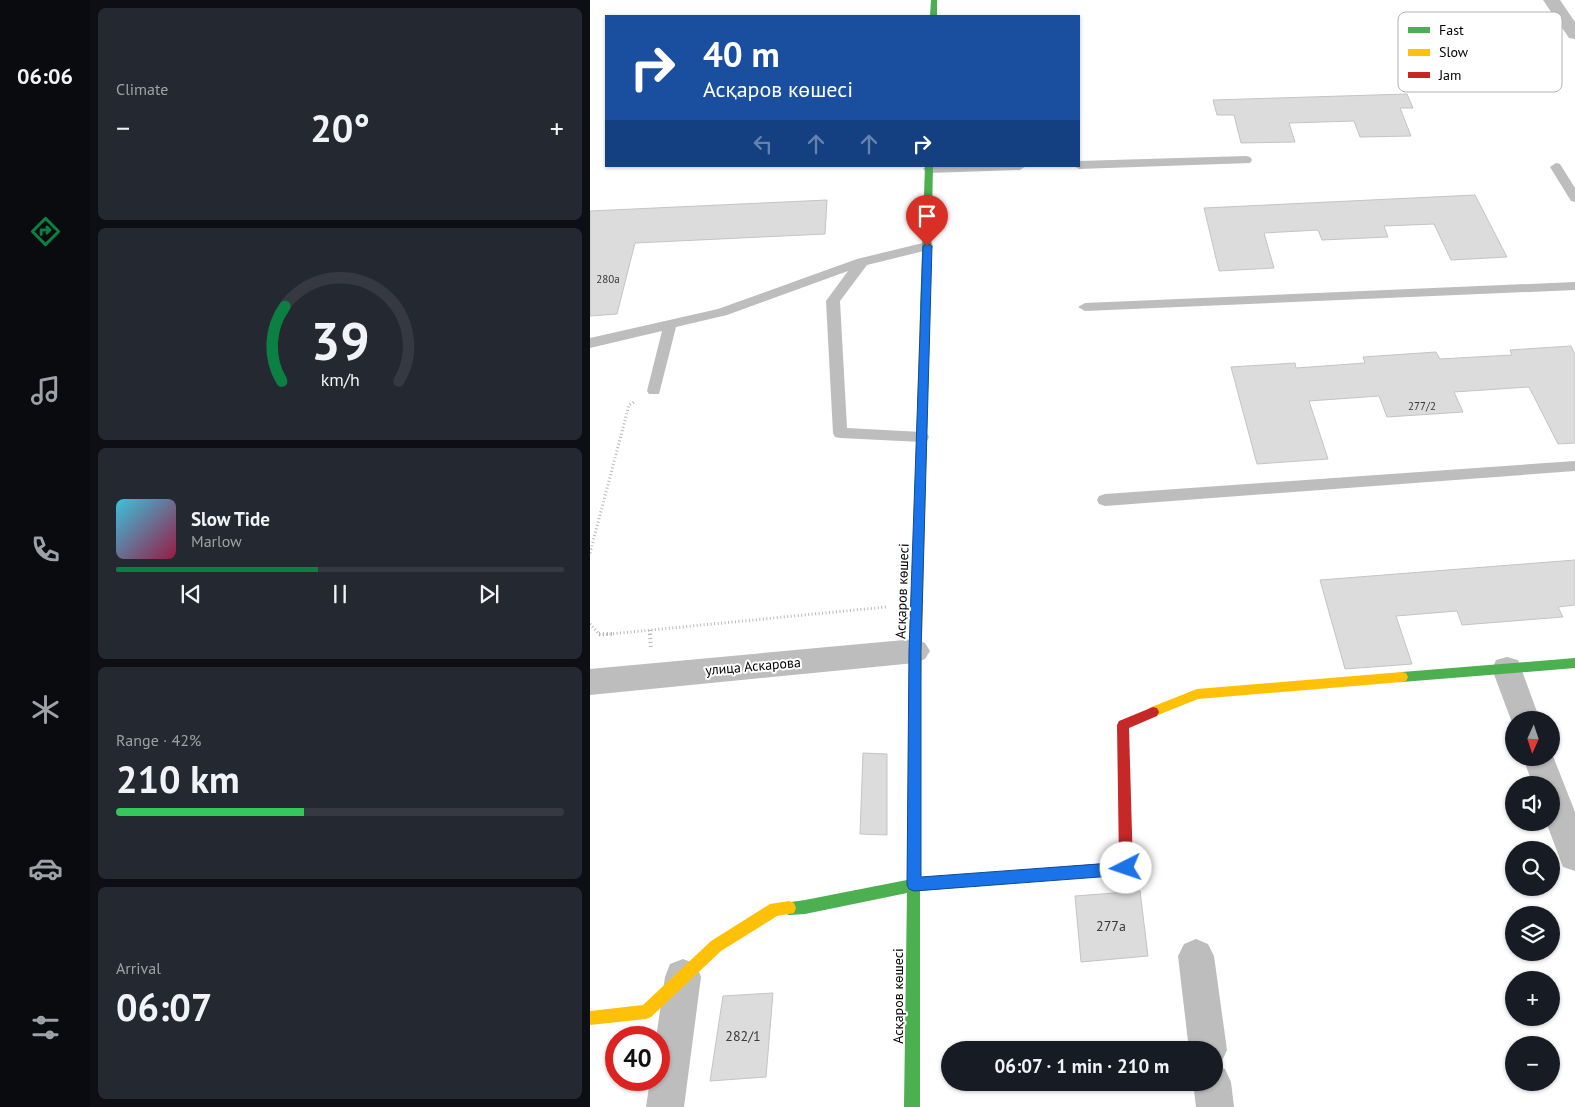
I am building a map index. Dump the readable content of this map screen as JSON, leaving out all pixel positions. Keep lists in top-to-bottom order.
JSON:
{
  "streets": {
    "main road": ["Асқаров көшесі"],
    "street": ["улица Аскарова"]
  },
  "crossings": [
    ["Асқаров көшесі", "улица Аскарова"]
  ],
  "house_numbers": [
    "280а",
    "277/2",
    "277а",
    "282/1"
  ],
  "legend": ["Fast", "Slow", "Jam"],
  "north": "bottom",
  "page": {
    "tabs": "06:06",
    "tile": [
      "Climate",
      ["Range · 42%", "210 km"],
      ["Arrival", "06:07"]
    ],
    "turn": ["40 m", "Асқаров көшесі"],
    "heat": ["−", "20°", "+"],
    "song": ["Slow Tide", "Marlow"],
    "map_buttons": ["+", "−"],
    "limit": "40",
    "trip": "06:07 · 1 min · 210 m",
    "gauge": ["39", "km/h"]
  }
}
